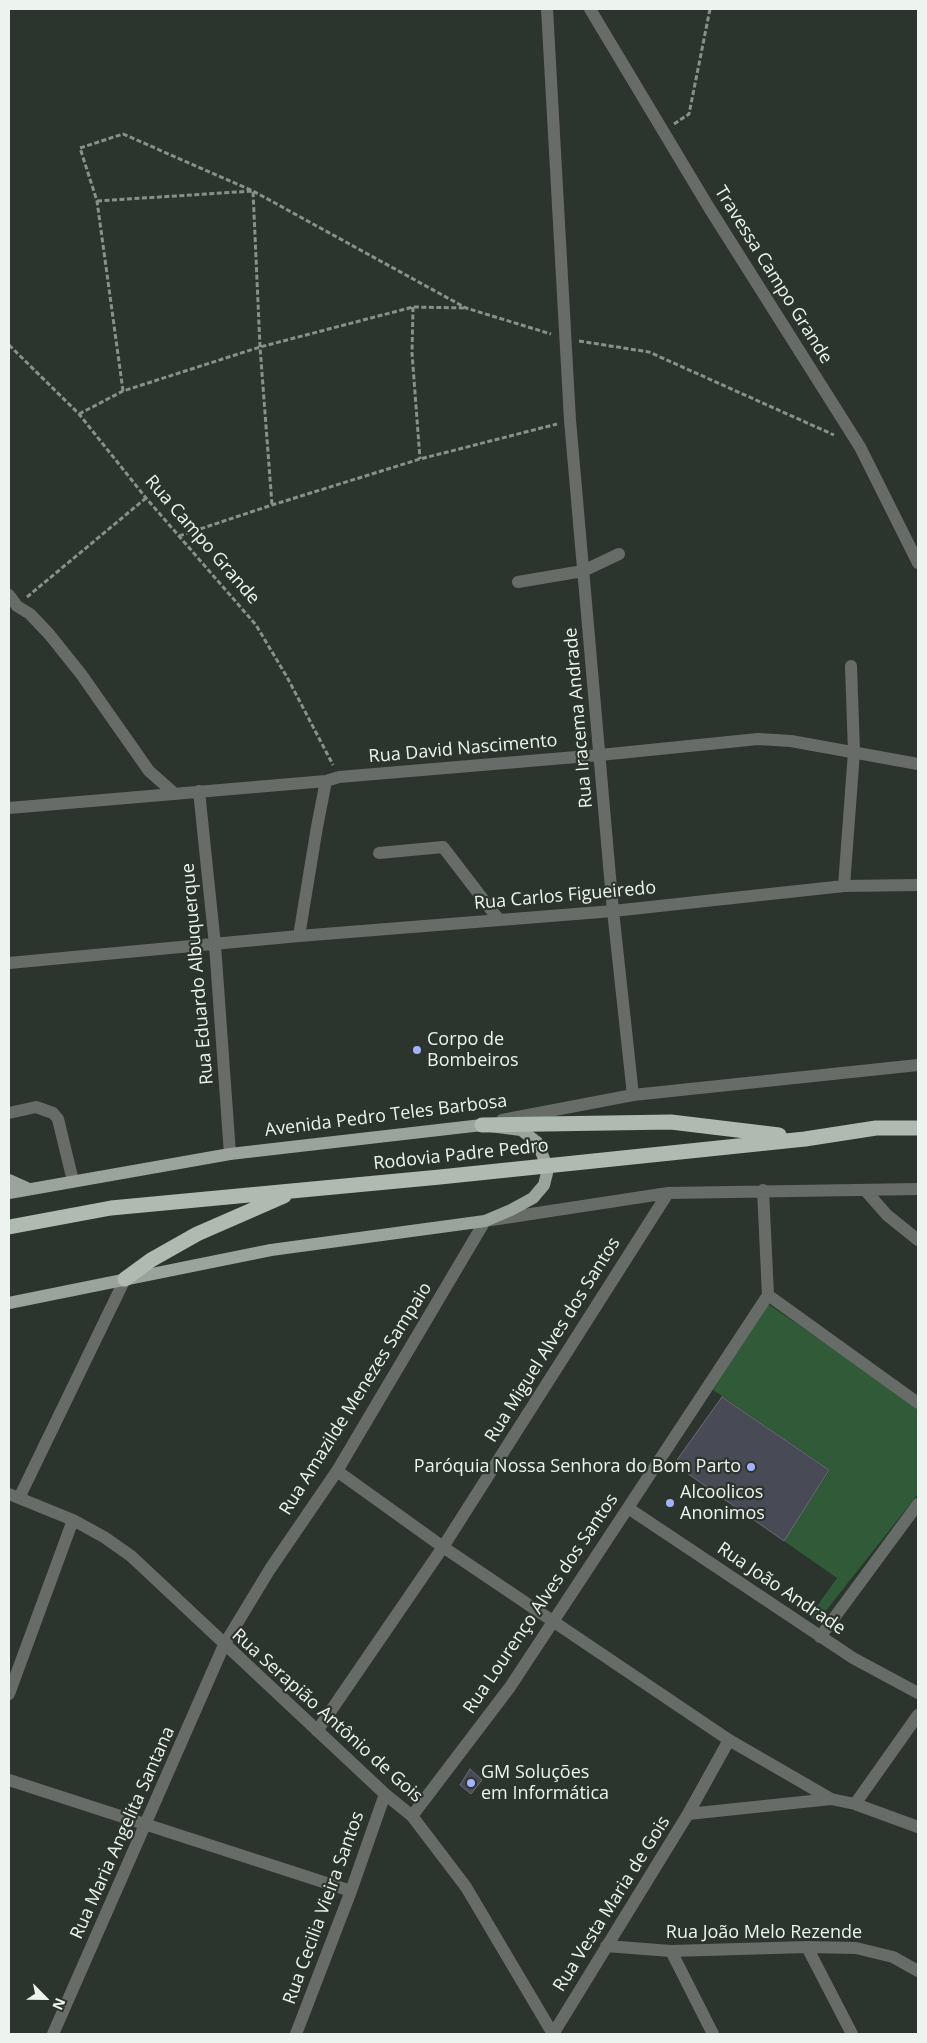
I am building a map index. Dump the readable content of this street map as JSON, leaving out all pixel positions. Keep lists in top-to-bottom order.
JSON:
{
  "streets": {
    "highway": ["Rodovia Padre Pedro"],
    "main road": ["Avenida Pedro Teles Barbosa"],
    "street": [
      "Travessa Campo Grande",
      "Rua Iracema Andrade",
      "Rua David Nascimento",
      "Rua Carlos Figueiredo",
      "Rua Eduardo Albuquerque",
      "Rua Miguel Alves dos Santos",
      "Rua Amazilde Menezes Sampaio",
      "Rua João Andrade",
      "Rua Lourenço Alves dos Santos",
      "Rua Serapião Antônio de Gois",
      "Rua Maria Angelita Santana",
      "Rua Vesta Maria de Gois",
      "Rua Cecilia Vieira Santos",
      "Rua João Melo Rezende"
    ],
    "path": ["Rua Campo Grande"]
  },
  "crossings": [
    ["Rua Campo Grande", "Rua David Nascimento"],
    ["Rua Iracema Andrade", "Rua David Nascimento"],
    ["Rua Iracema Andrade", "Rua Carlos Figueiredo"],
    ["Rua Iracema Andrade", "Avenida Pedro Teles Barbosa"],
    ["Rua David Nascimento", "Rua Eduardo Albuquerque"],
    ["Rua Carlos Figueiredo", "Rua Eduardo Albuquerque"],
    ["Rua Eduardo Albuquerque", "Avenida Pedro Teles Barbosa"],
    ["Rua Miguel Alves dos Santos", "Rua Serapião Antônio de Gois"],
    ["Rua Amazilde Menezes Sampaio", "Rua Serapião Antônio de Gois"],
    ["Rua Amazilde Menezes Sampaio", "Rua Maria Angelita Santana"],
    ["Rua João Andrade", "Rua Lourenço Alves dos Santos"],
    ["Rua Lourenço Alves dos Santos", "Rua Serapião Antônio de Gois"],
    ["Rua Serapião Antônio de Gois", "Rua Maria Angelita Santana"],
    ["Rua Serapião Antônio de Gois", "Rua Vesta Maria de Gois"],
    ["Rua Serapião Antônio de Gois", "Rua Cecilia Vieira Santos"],
    ["Rua Vesta Maria de Gois", "Rua João Melo Rezende"]
  ],
  "places": [
    "Corpo de Bombeiros",
    "Paróquia Nossa Senhora do Bom Parto",
    "Alcoolicos Anonimos",
    "GM Soluções em Informática"
  ],
  "north": "bottom right"
}
